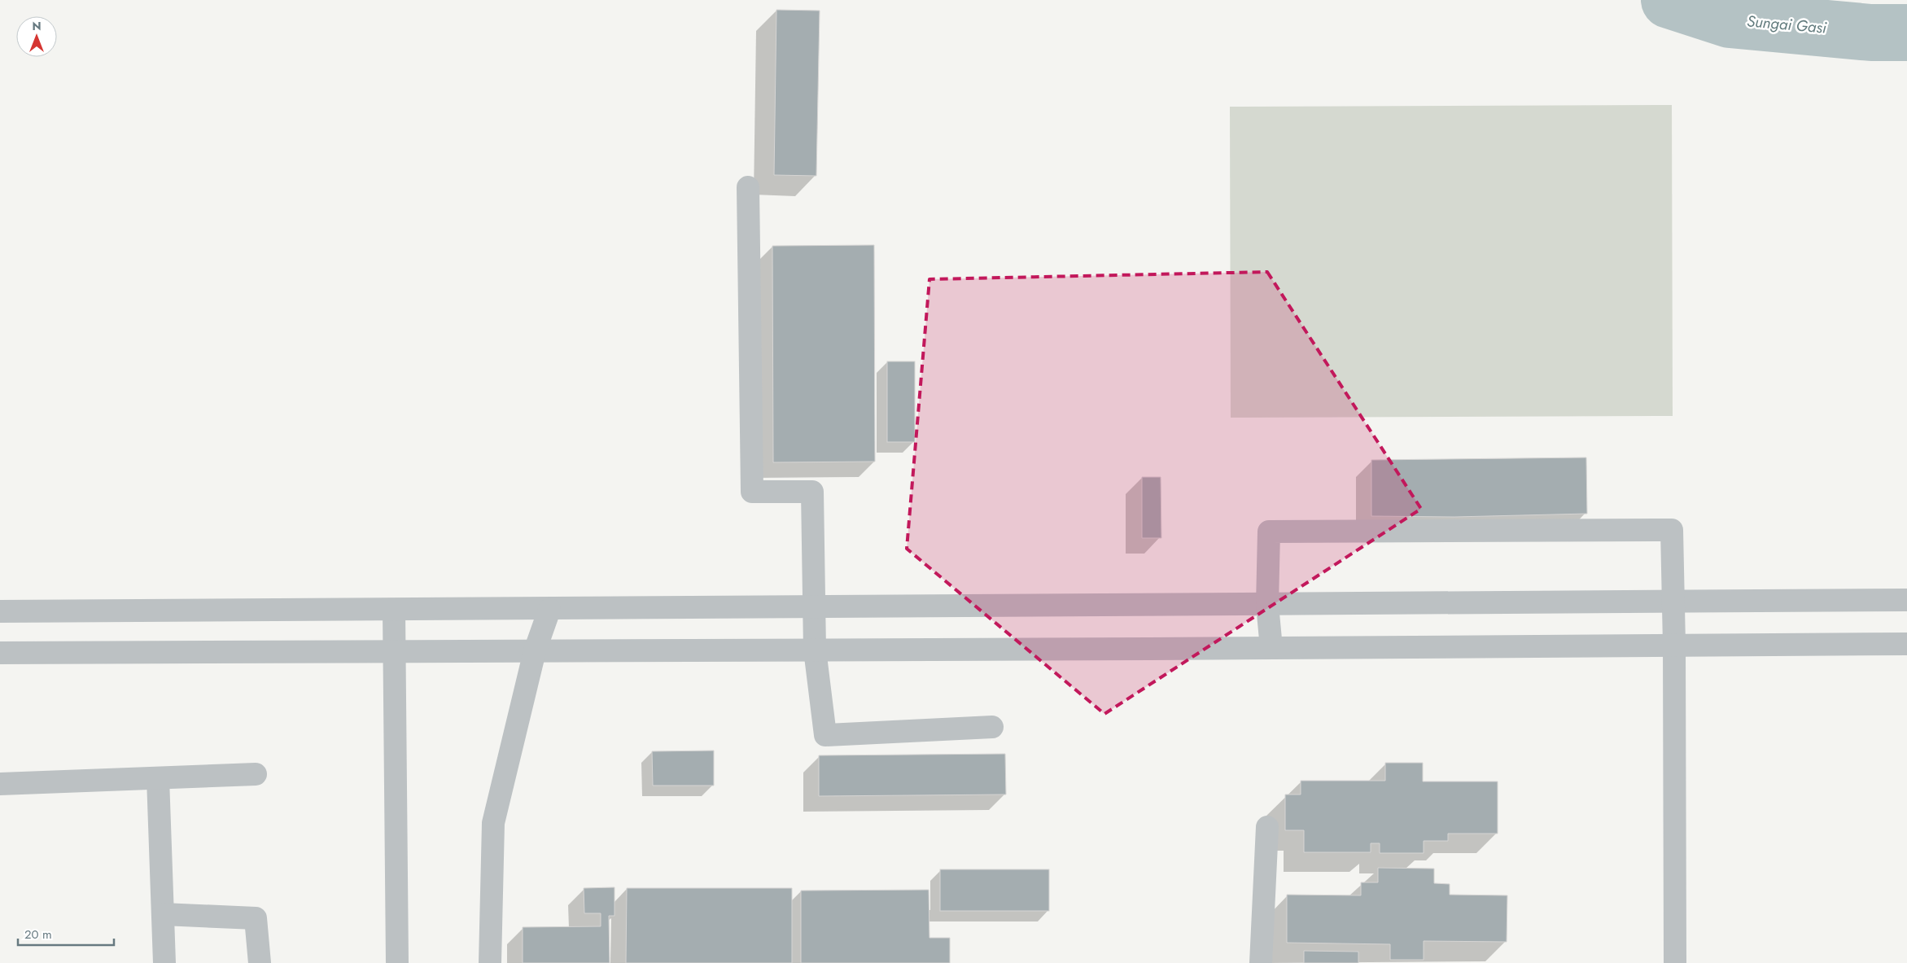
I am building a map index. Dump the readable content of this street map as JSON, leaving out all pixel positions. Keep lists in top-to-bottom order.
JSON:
{
  "water": ["Sungai Gasi"],
  "scale_bar": "20 m",
  "north": "top"
}
